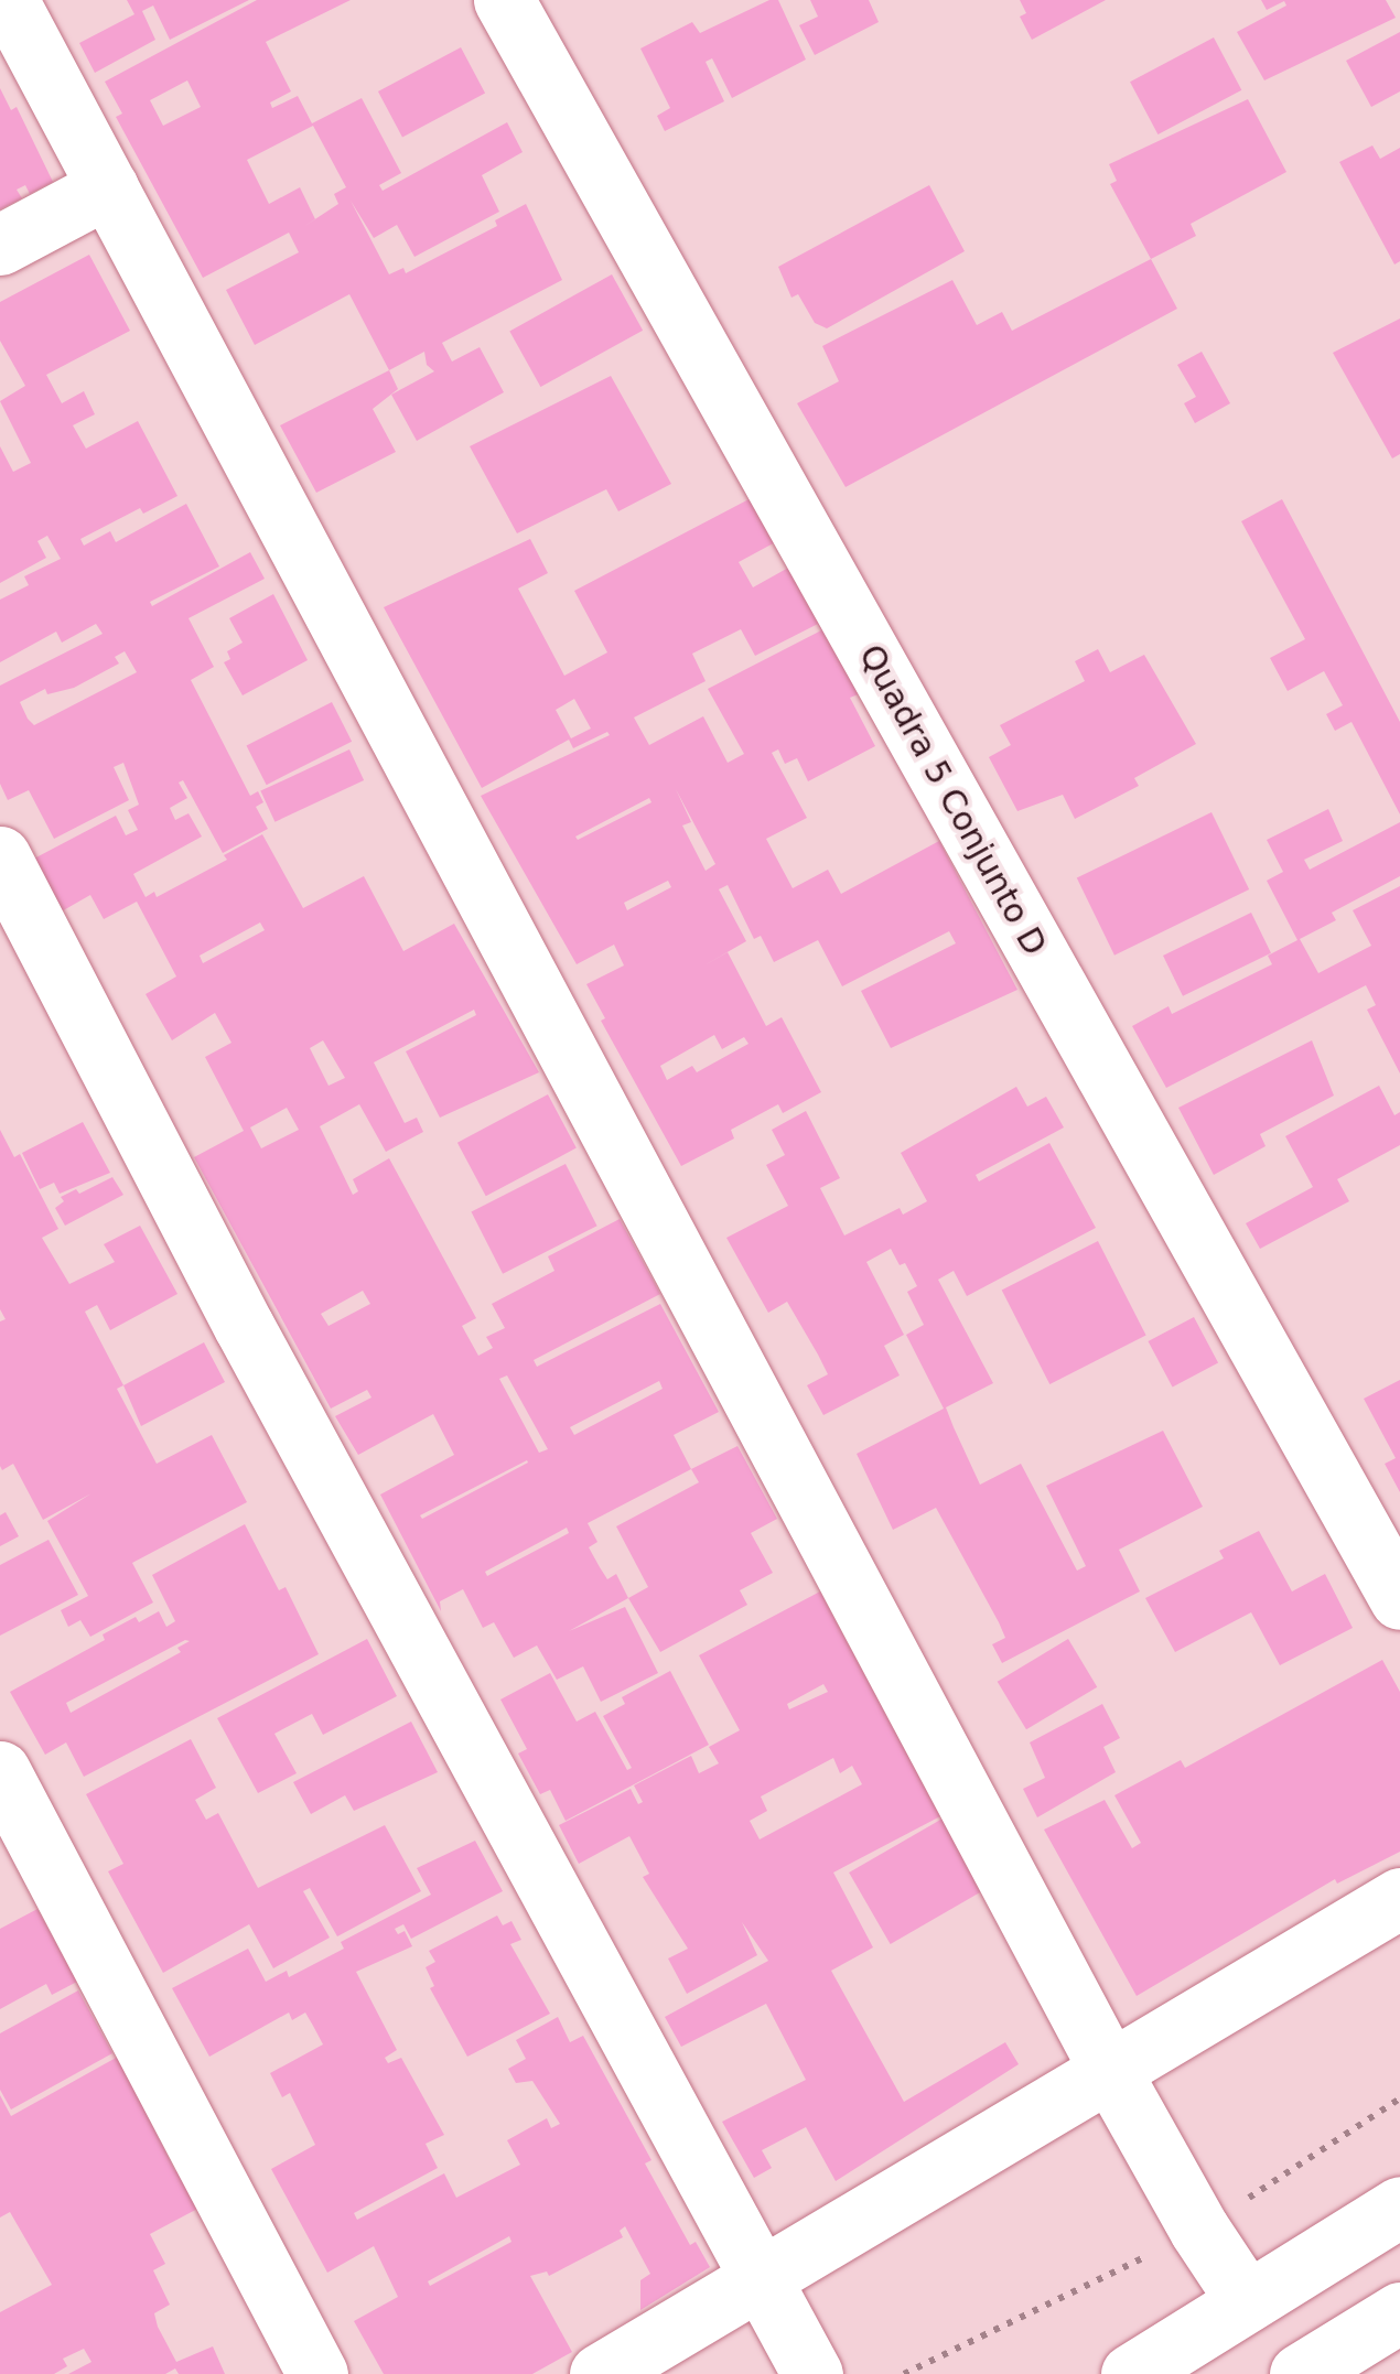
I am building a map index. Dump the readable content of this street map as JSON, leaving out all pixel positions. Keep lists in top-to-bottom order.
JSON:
{
  "streets": {
    "street": ["Quadra 5 Conjunto D"]
  }
}
